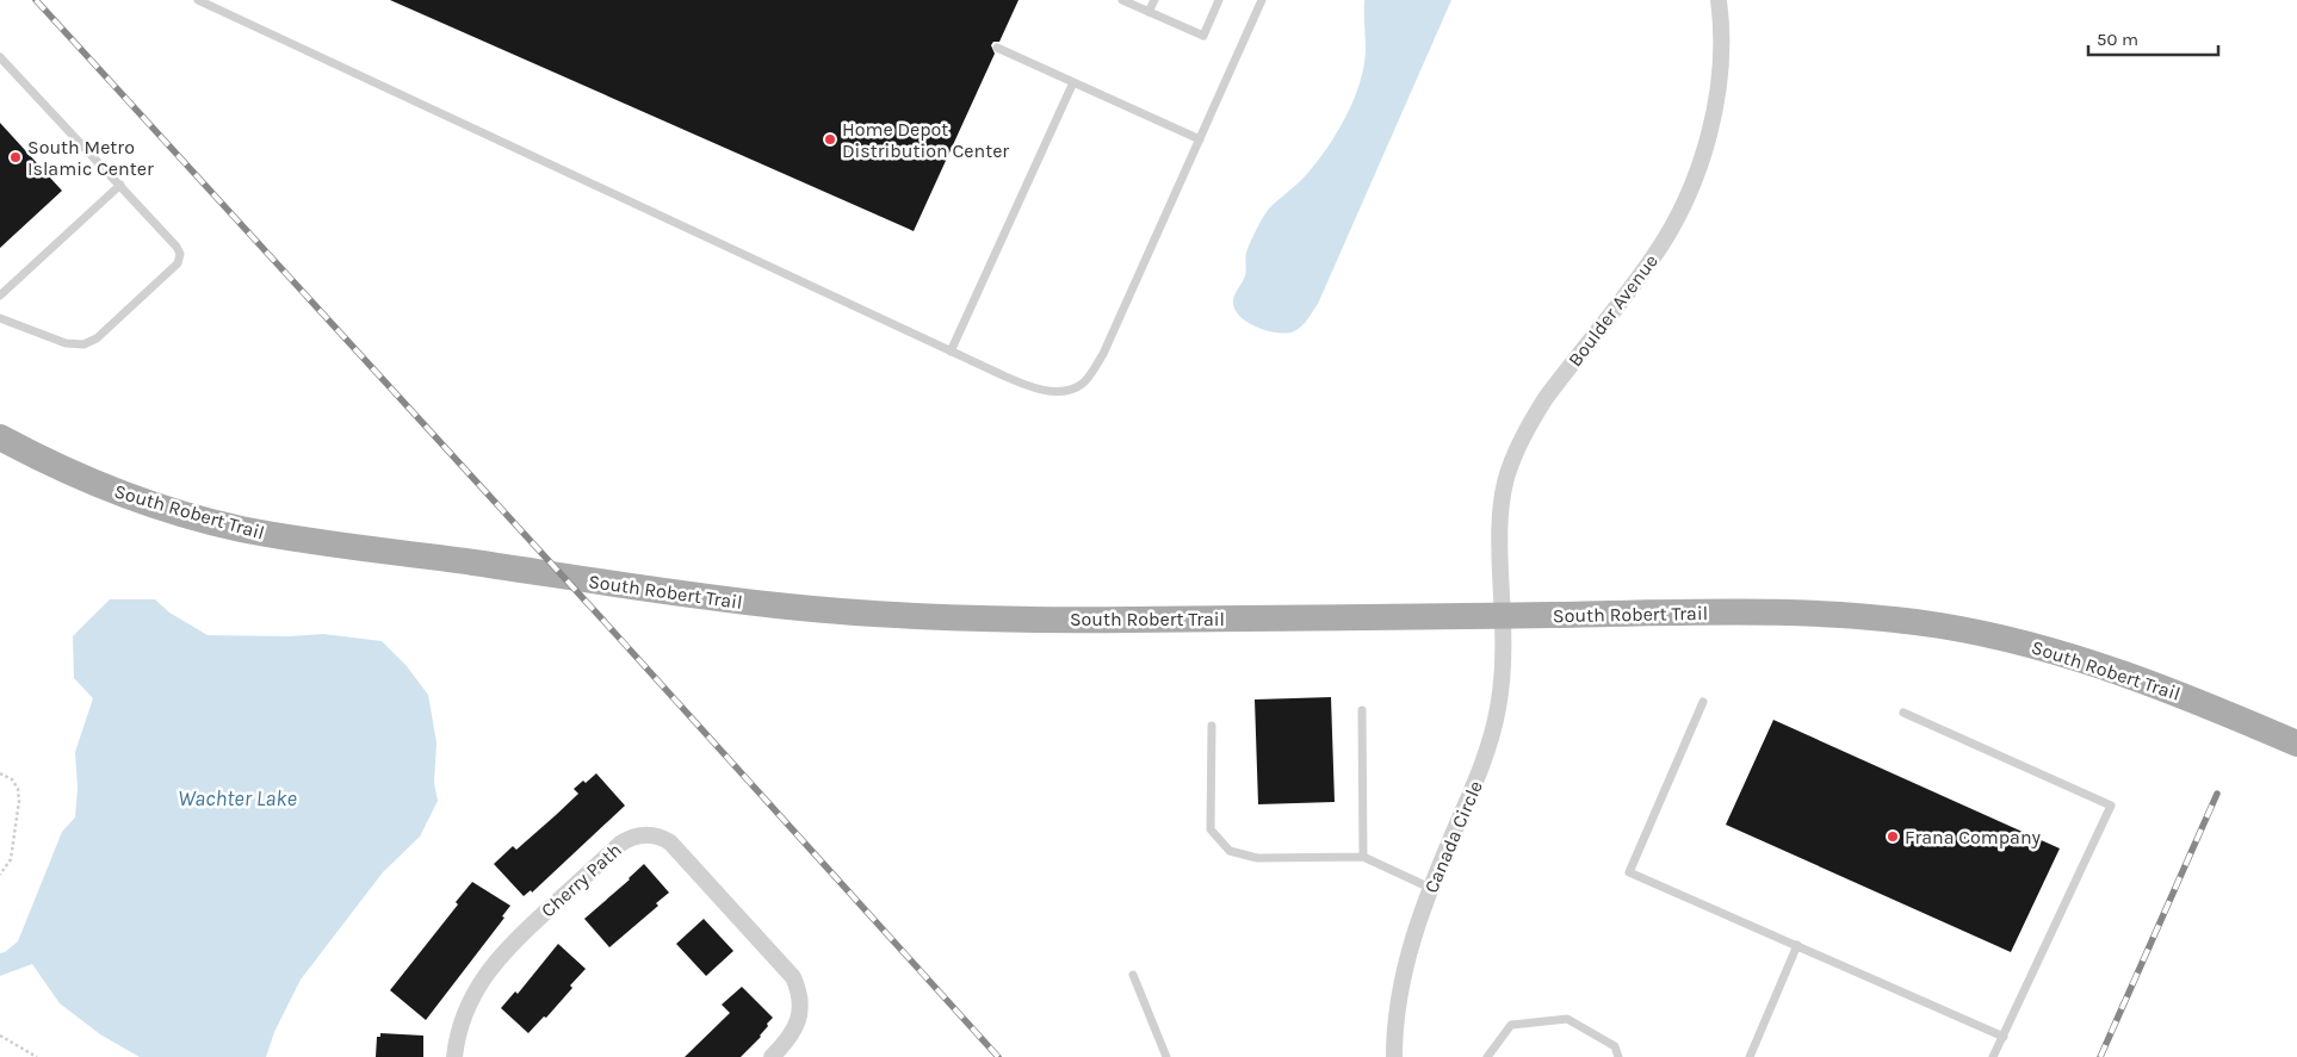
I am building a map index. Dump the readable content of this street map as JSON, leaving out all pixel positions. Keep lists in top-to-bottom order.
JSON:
{
  "streets": {
    "main road": ["South Robert Trail"],
    "street": ["Boulder Avenue", "Canada Circle", "Cherry Path"]
  },
  "crossings": [
    ["Boulder Avenue", "South Robert Trail"],
    ["Boulder Avenue", "Canada Circle"],
    ["South Robert Trail", "Canada Circle"]
  ],
  "water": ["Wachter Lake"],
  "places": ["Home Depot Distribution Center", "South Metro Islamic Center", "Frana Company"],
  "scale_bar": "50 m"
}
